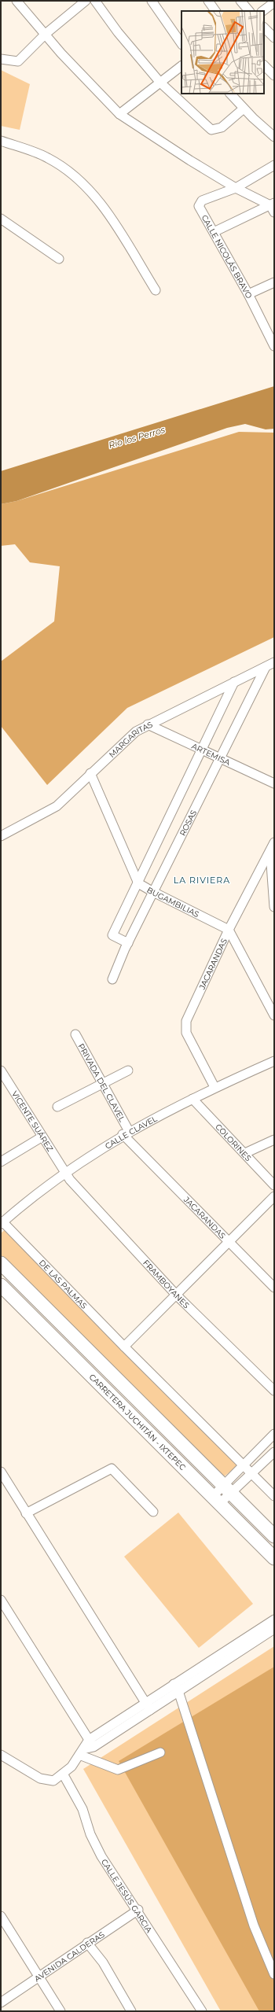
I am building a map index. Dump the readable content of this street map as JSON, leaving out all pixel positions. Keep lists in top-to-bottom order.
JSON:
{
  "streets": {
    "main road": ["CARRETERA JUCHITÁN - IXTEPEC"],
    "street": [
      "CALLE NICOLÁS BRAVO",
      "MARGARITAS",
      "ARTEMISA",
      "ROSAS",
      "BUGAMBILIAS",
      "JACARANDAS",
      "PRIVADA DEL CLAVEL",
      "VICENTE SUÁREZ",
      "CALLE CLAVEL",
      "COLORINES",
      "FRAMBOYANES",
      "DE LAS PALMAS",
      "CALLE JESÚS GARCIA",
      "AVENIDA CALDERAS"
    ]
  },
  "crossings": [
    ["MARGARITAS", "ARTEMISA"],
    ["MARGARITAS", "ROSAS"],
    ["MARGARITAS", "BUGAMBILIAS"],
    ["ARTEMISA", "ROSAS"],
    ["ROSAS", "BUGAMBILIAS"],
    ["BUGAMBILIAS", "JACARANDAS"],
    ["JACARANDAS", "PRIVADA DEL CLAVEL"],
    ["JACARANDAS", "CALLE CLAVEL"],
    ["PRIVADA DEL CLAVEL", "CALLE CLAVEL"],
    ["VICENTE SUÁREZ", "CALLE CLAVEL"],
    ["VICENTE SUÁREZ", "FRAMBOYANES"],
    ["CALLE CLAVEL", "COLORINES"],
    ["CALLE CLAVEL", "FRAMBOYANES"],
    ["CALLE CLAVEL", "DE LAS PALMAS"],
    ["CALLE JESÚS GARCIA", "AVENIDA CALDERAS"]
  ],
  "districts": ["LA RIVIERA"],
  "water": ["Rio los Perros"]
}
